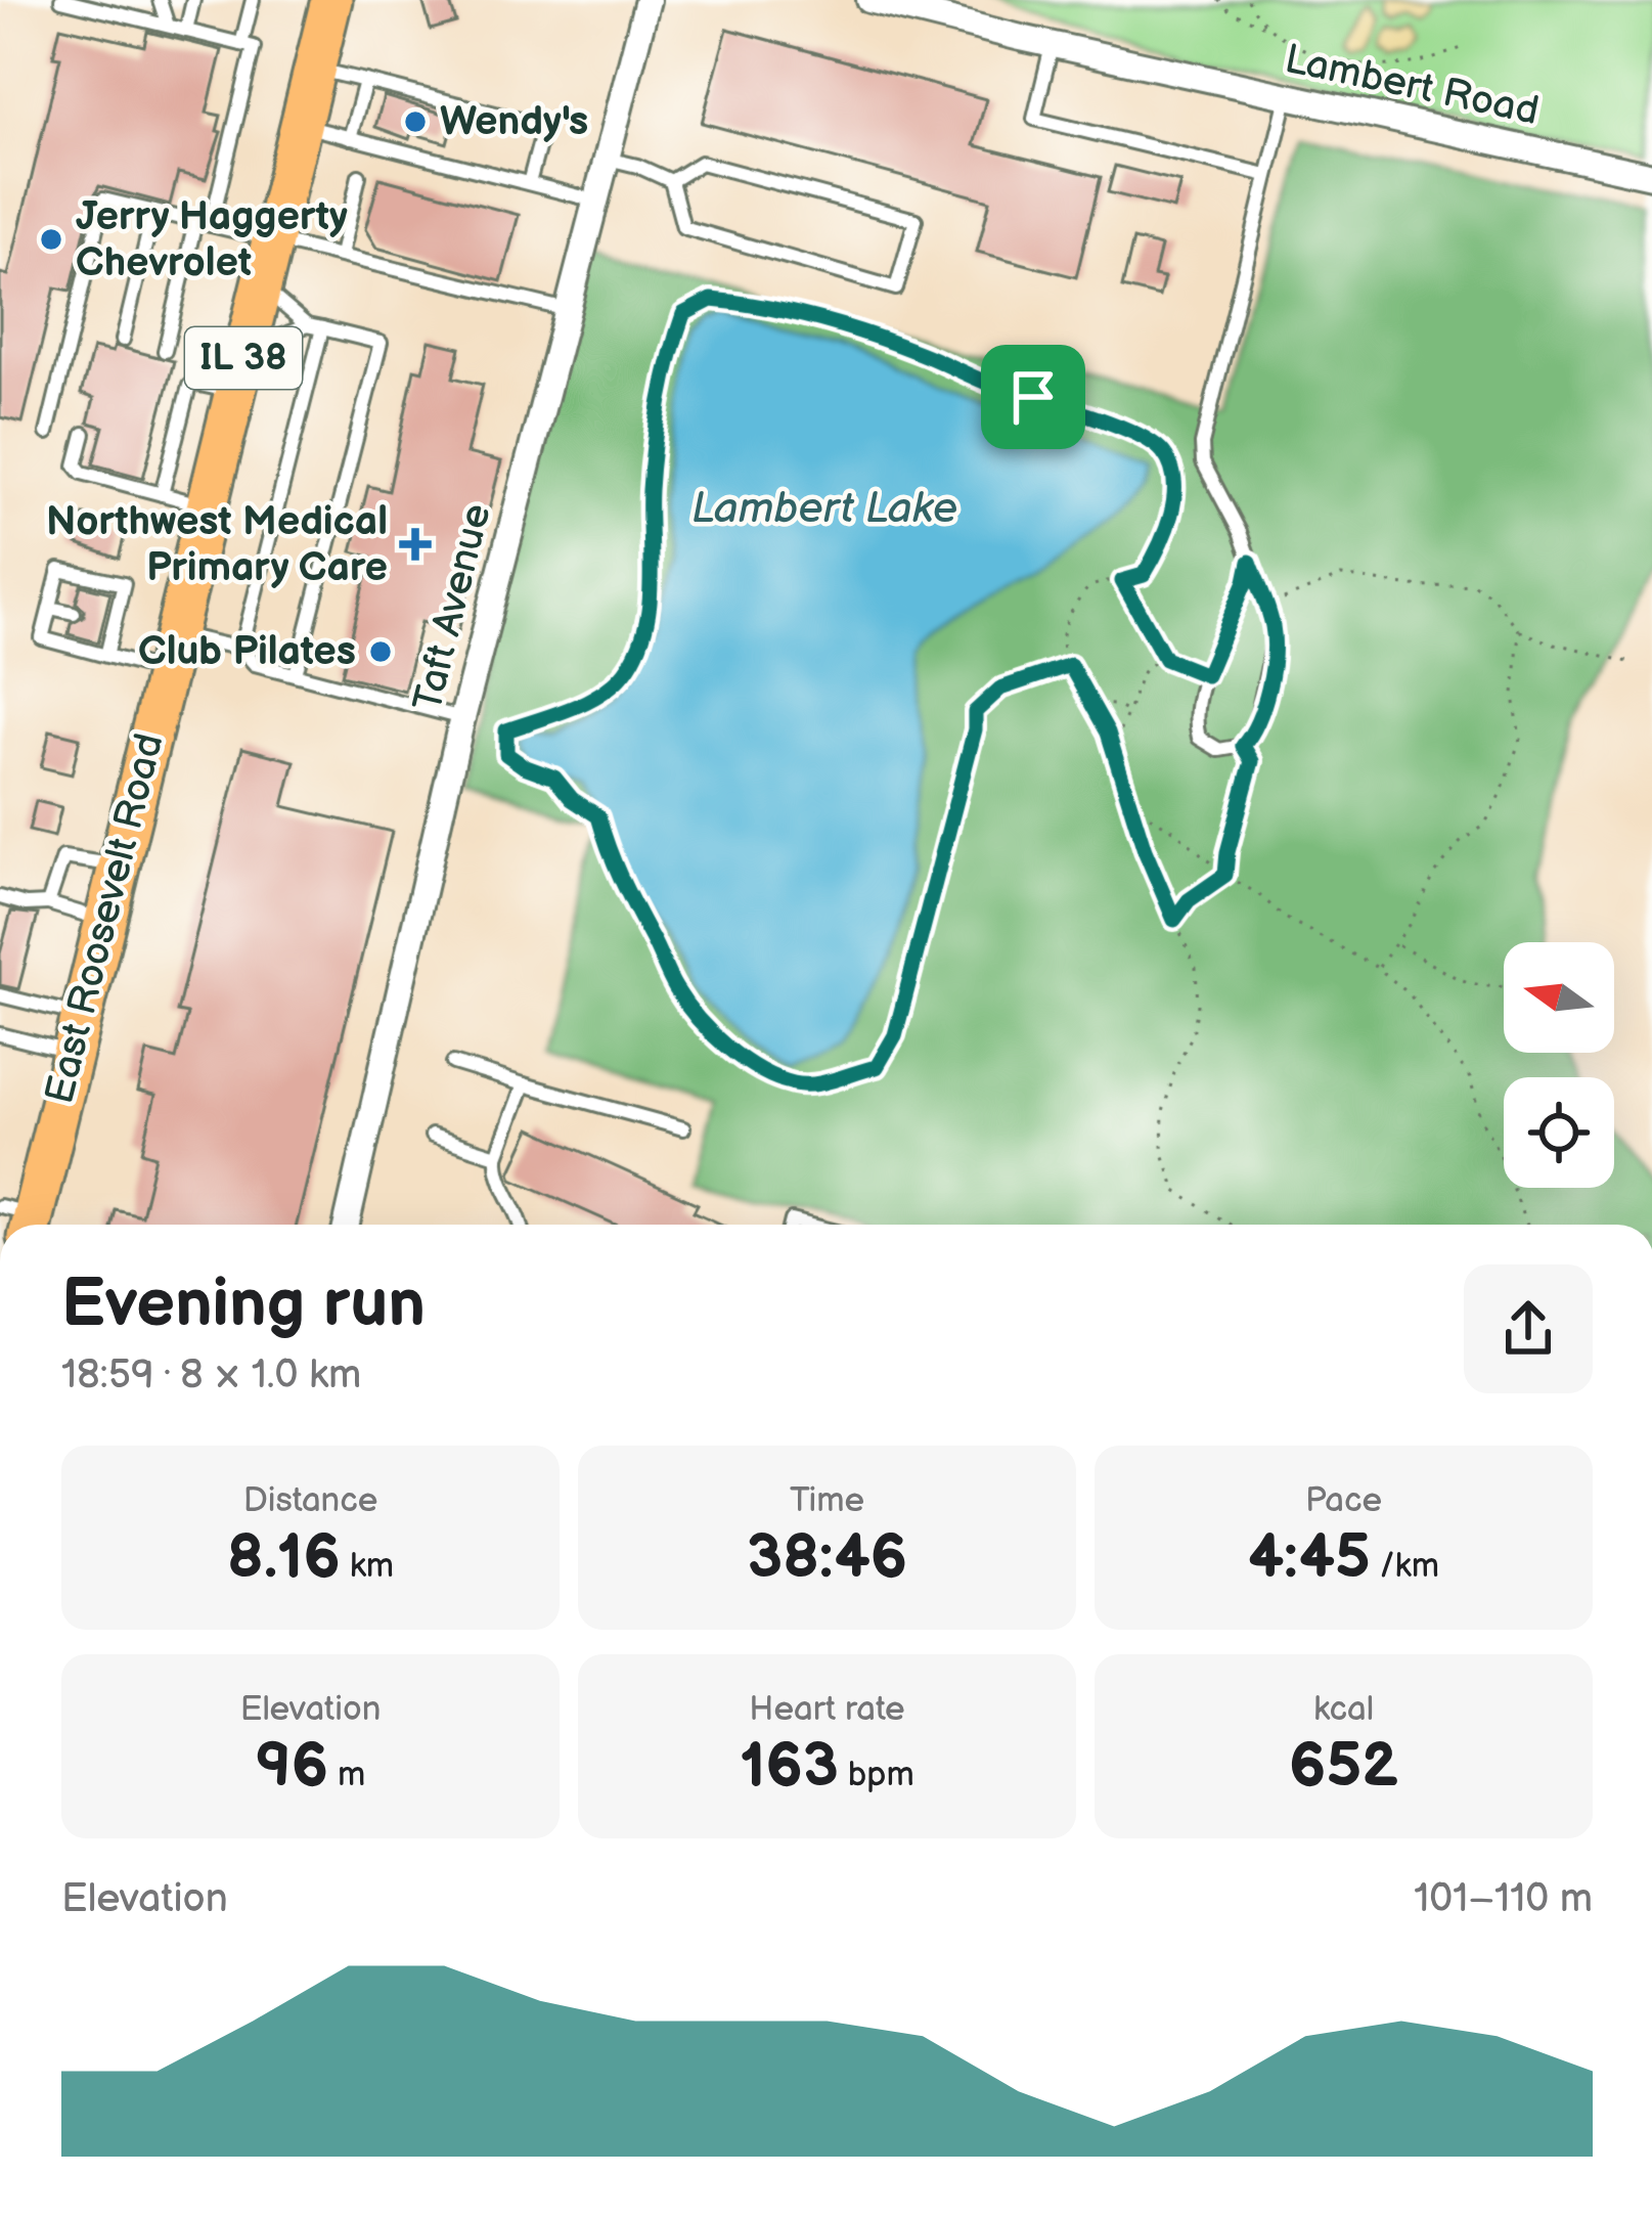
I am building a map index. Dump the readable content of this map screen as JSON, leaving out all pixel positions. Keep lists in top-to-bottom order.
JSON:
{
  "streets": {
    "main road": ["IL 38", "East Roosevelt Road"],
    "street": ["Lambert Road", "Taft Avenue"]
  },
  "crossings": [
    ["IL 38", "East Roosevelt Road"]
  ],
  "water": ["Lambert Lake"],
  "places": {
    "other": ["Wendy's", "Jerry Haggerty Chevrolet", "Club Pilates"],
    "health": ["Northwest Medical Primary Care"]
  },
  "north": "left",
  "page": {
    "heading": ["Evening run", "18:59 · 8 × 1.0 km"],
    "stats": [
      ["Distance", "8.16 km"],
      ["Time", "38:46"],
      ["Pace", "4:45 /km"],
      ["Elevation", "96 m"],
      ["Heart rate", "163 bpm"],
      ["kcal", "652"]
    ],
    "chart": ["Elevation", "101–110 m"]
  }
}
